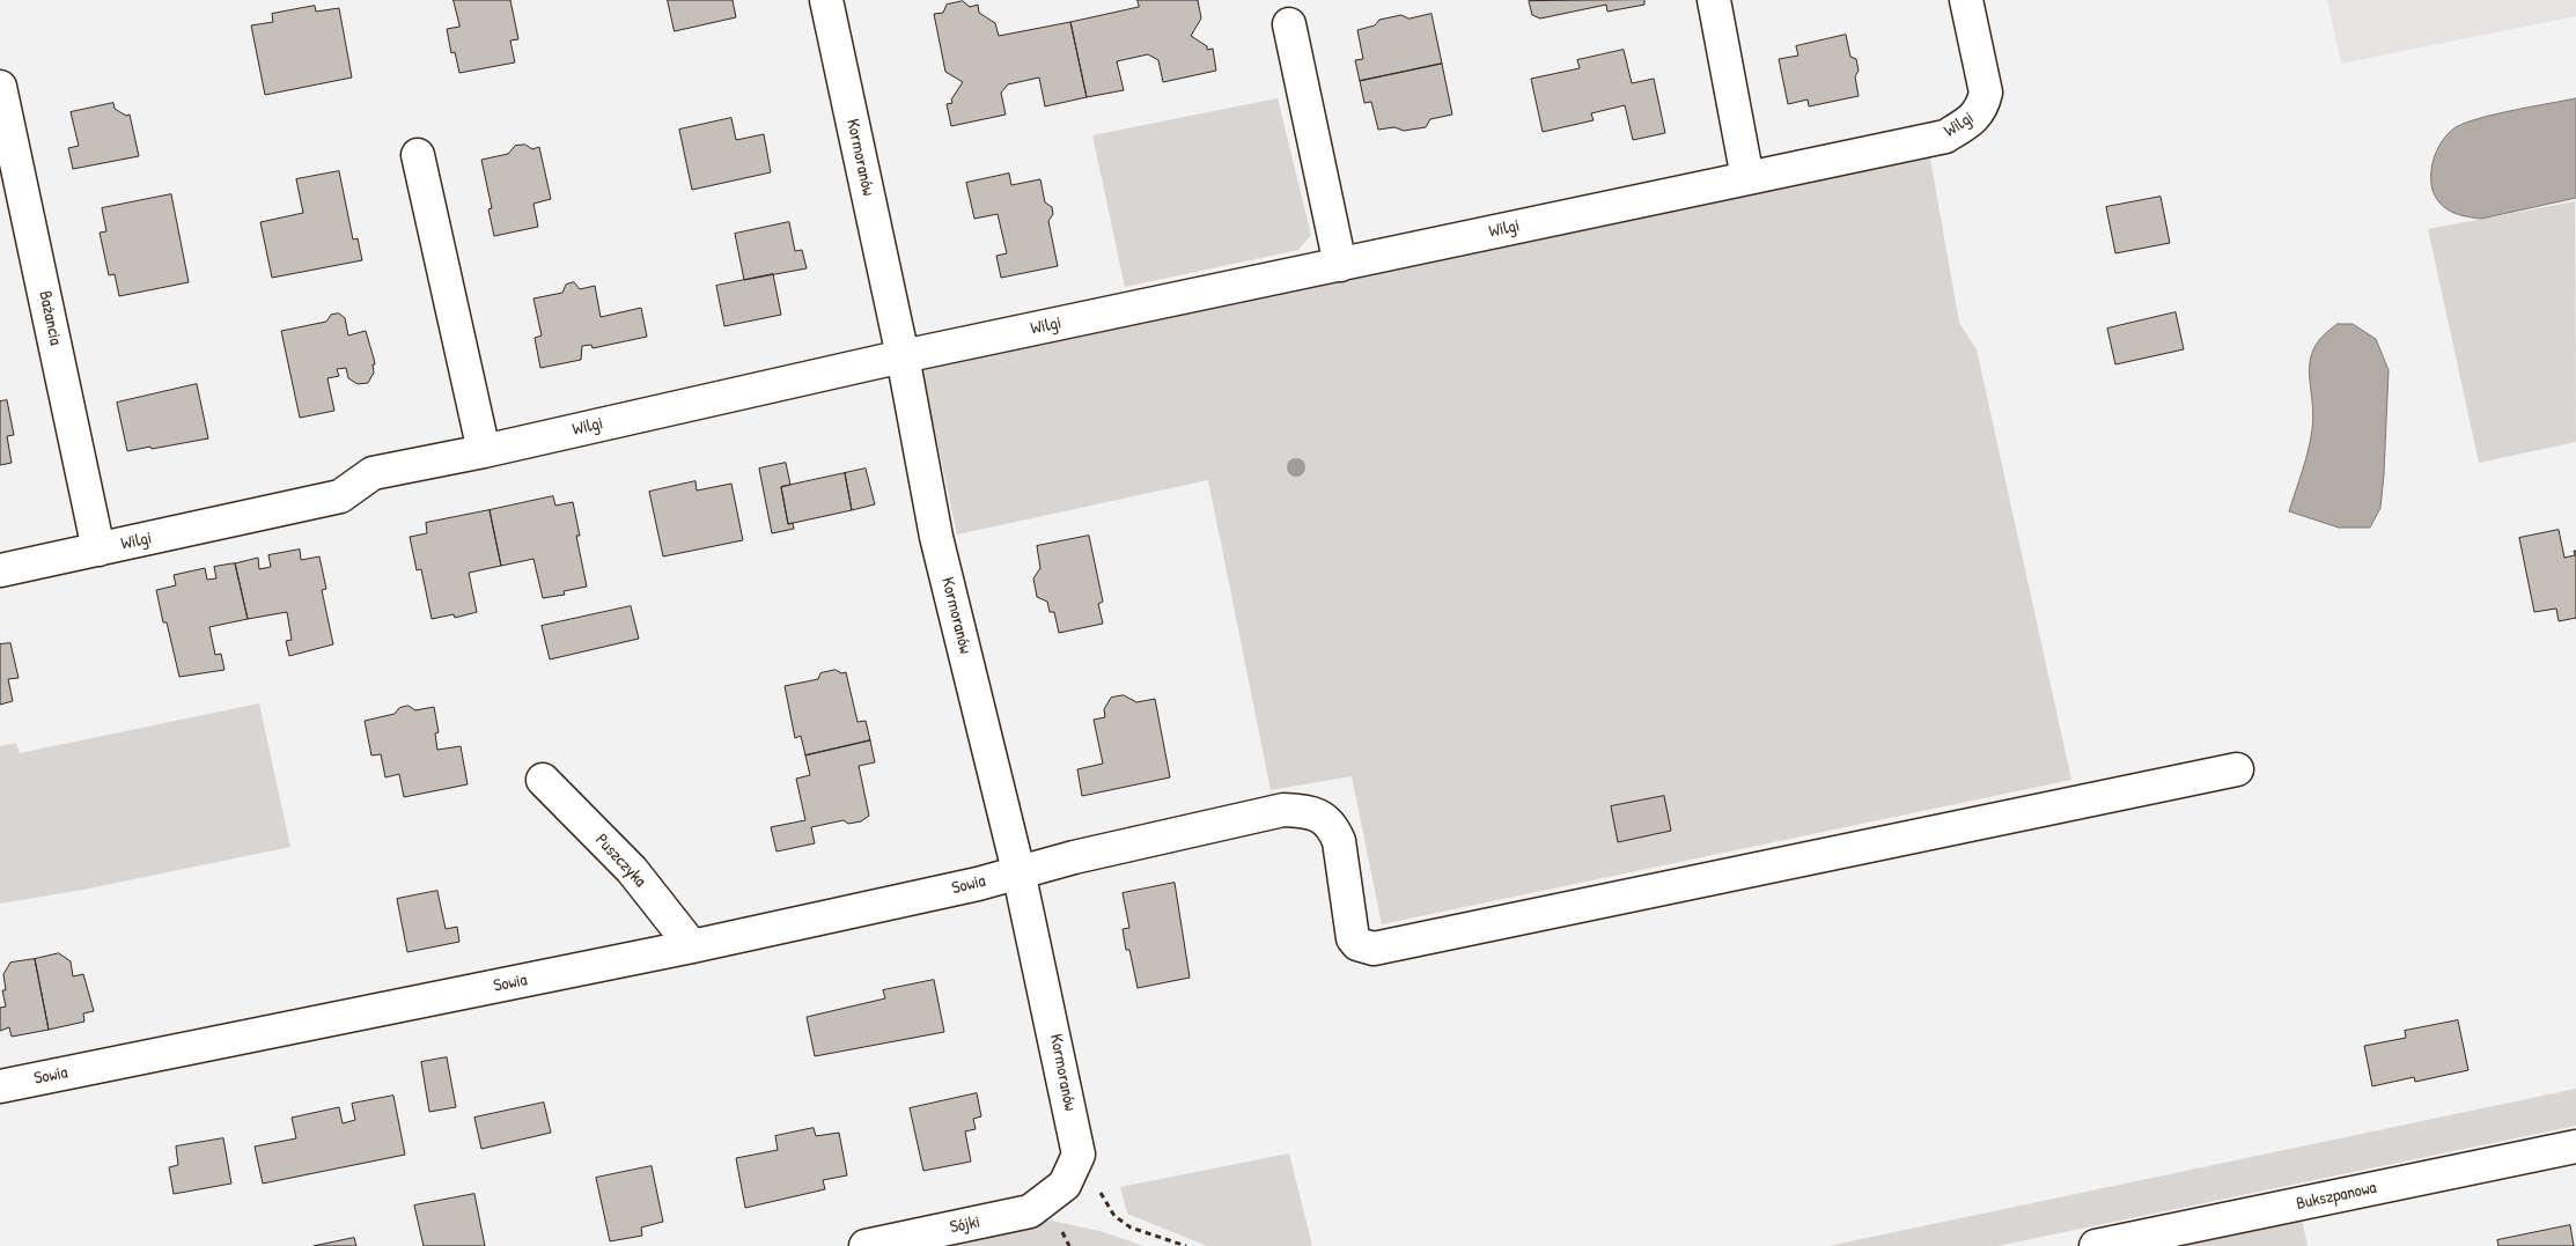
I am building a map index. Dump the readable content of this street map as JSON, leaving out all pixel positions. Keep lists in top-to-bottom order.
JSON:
{
  "streets": {
    "street": [
      "Wilgi",
      "Kormoranów",
      "Bażancia",
      "Puszczyka",
      "Sowia",
      "Bukszpanowa",
      "Sójki"
    ]
  },
  "crossings": [
    ["Wilgi", "Kormoranów"],
    ["Wilgi", "Bażancia"],
    ["Kormoranów", "Sowia"],
    ["Kormoranów", "Sójki"],
    ["Puszczyka", "Sowia"]
  ]
}
